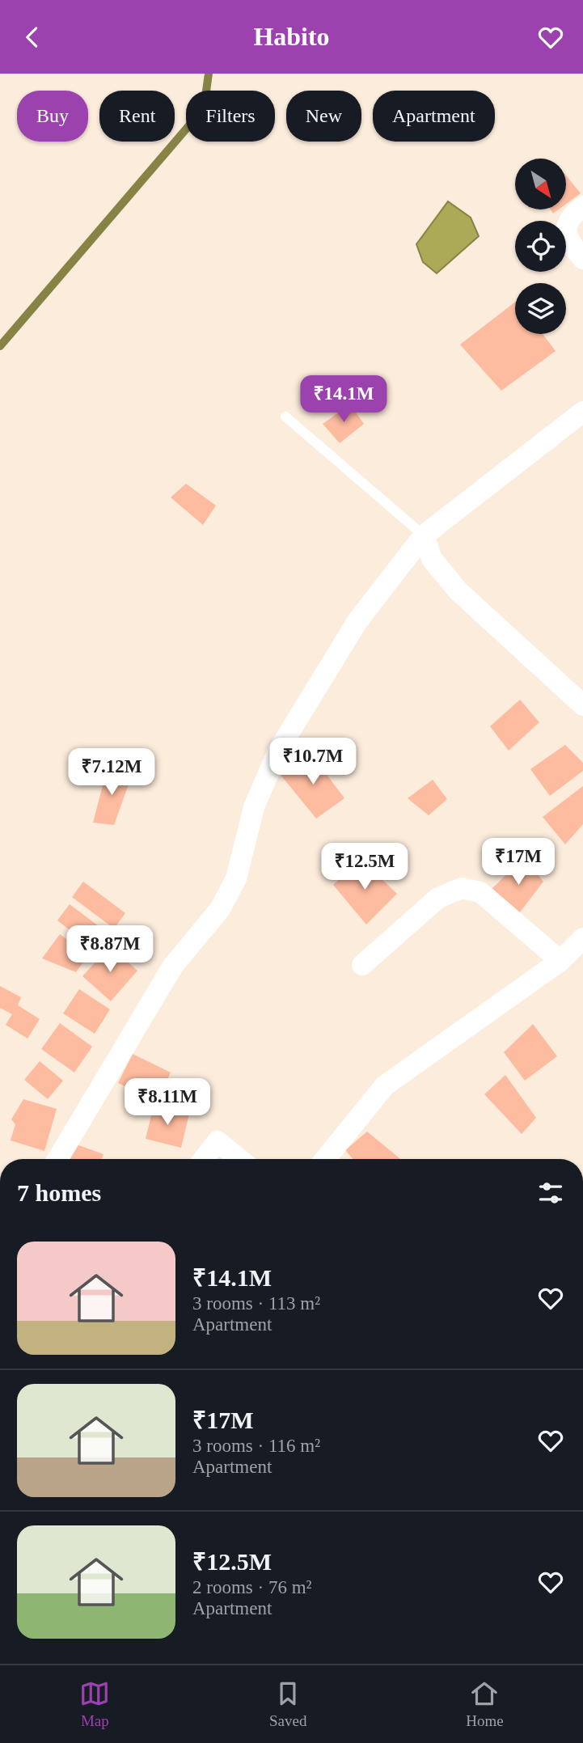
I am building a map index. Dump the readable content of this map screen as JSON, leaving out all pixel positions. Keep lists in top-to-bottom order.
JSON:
{
  "north": "bottom right",
  "page": {
    "header": "Habito",
    "chip": [
      "Buy",
      "Rent",
      "Filters",
      "New",
      "Apartment"
    ],
    "price": [
      "₹14.1M",
      "₹10.7M",
      "₹7.12M",
      "₹17M",
      "₹12.5M",
      "₹8.87M",
      "₹8.11M"
    ],
    "heading": "7 homes",
    "list": [
      {
        "name": "₹14.1M",
        "note": "3 rooms · 113 m² · Apartment"
      },
      {
        "name": "₹17M",
        "note": "3 rooms · 116 m² · Apartment"
      },
      {
        "name": "₹12.5M",
        "note": "2 rooms · 76 m² · Apartment"
      }
    ],
    "tabs": ["Map", "Saved", "Home"]
  }
}
